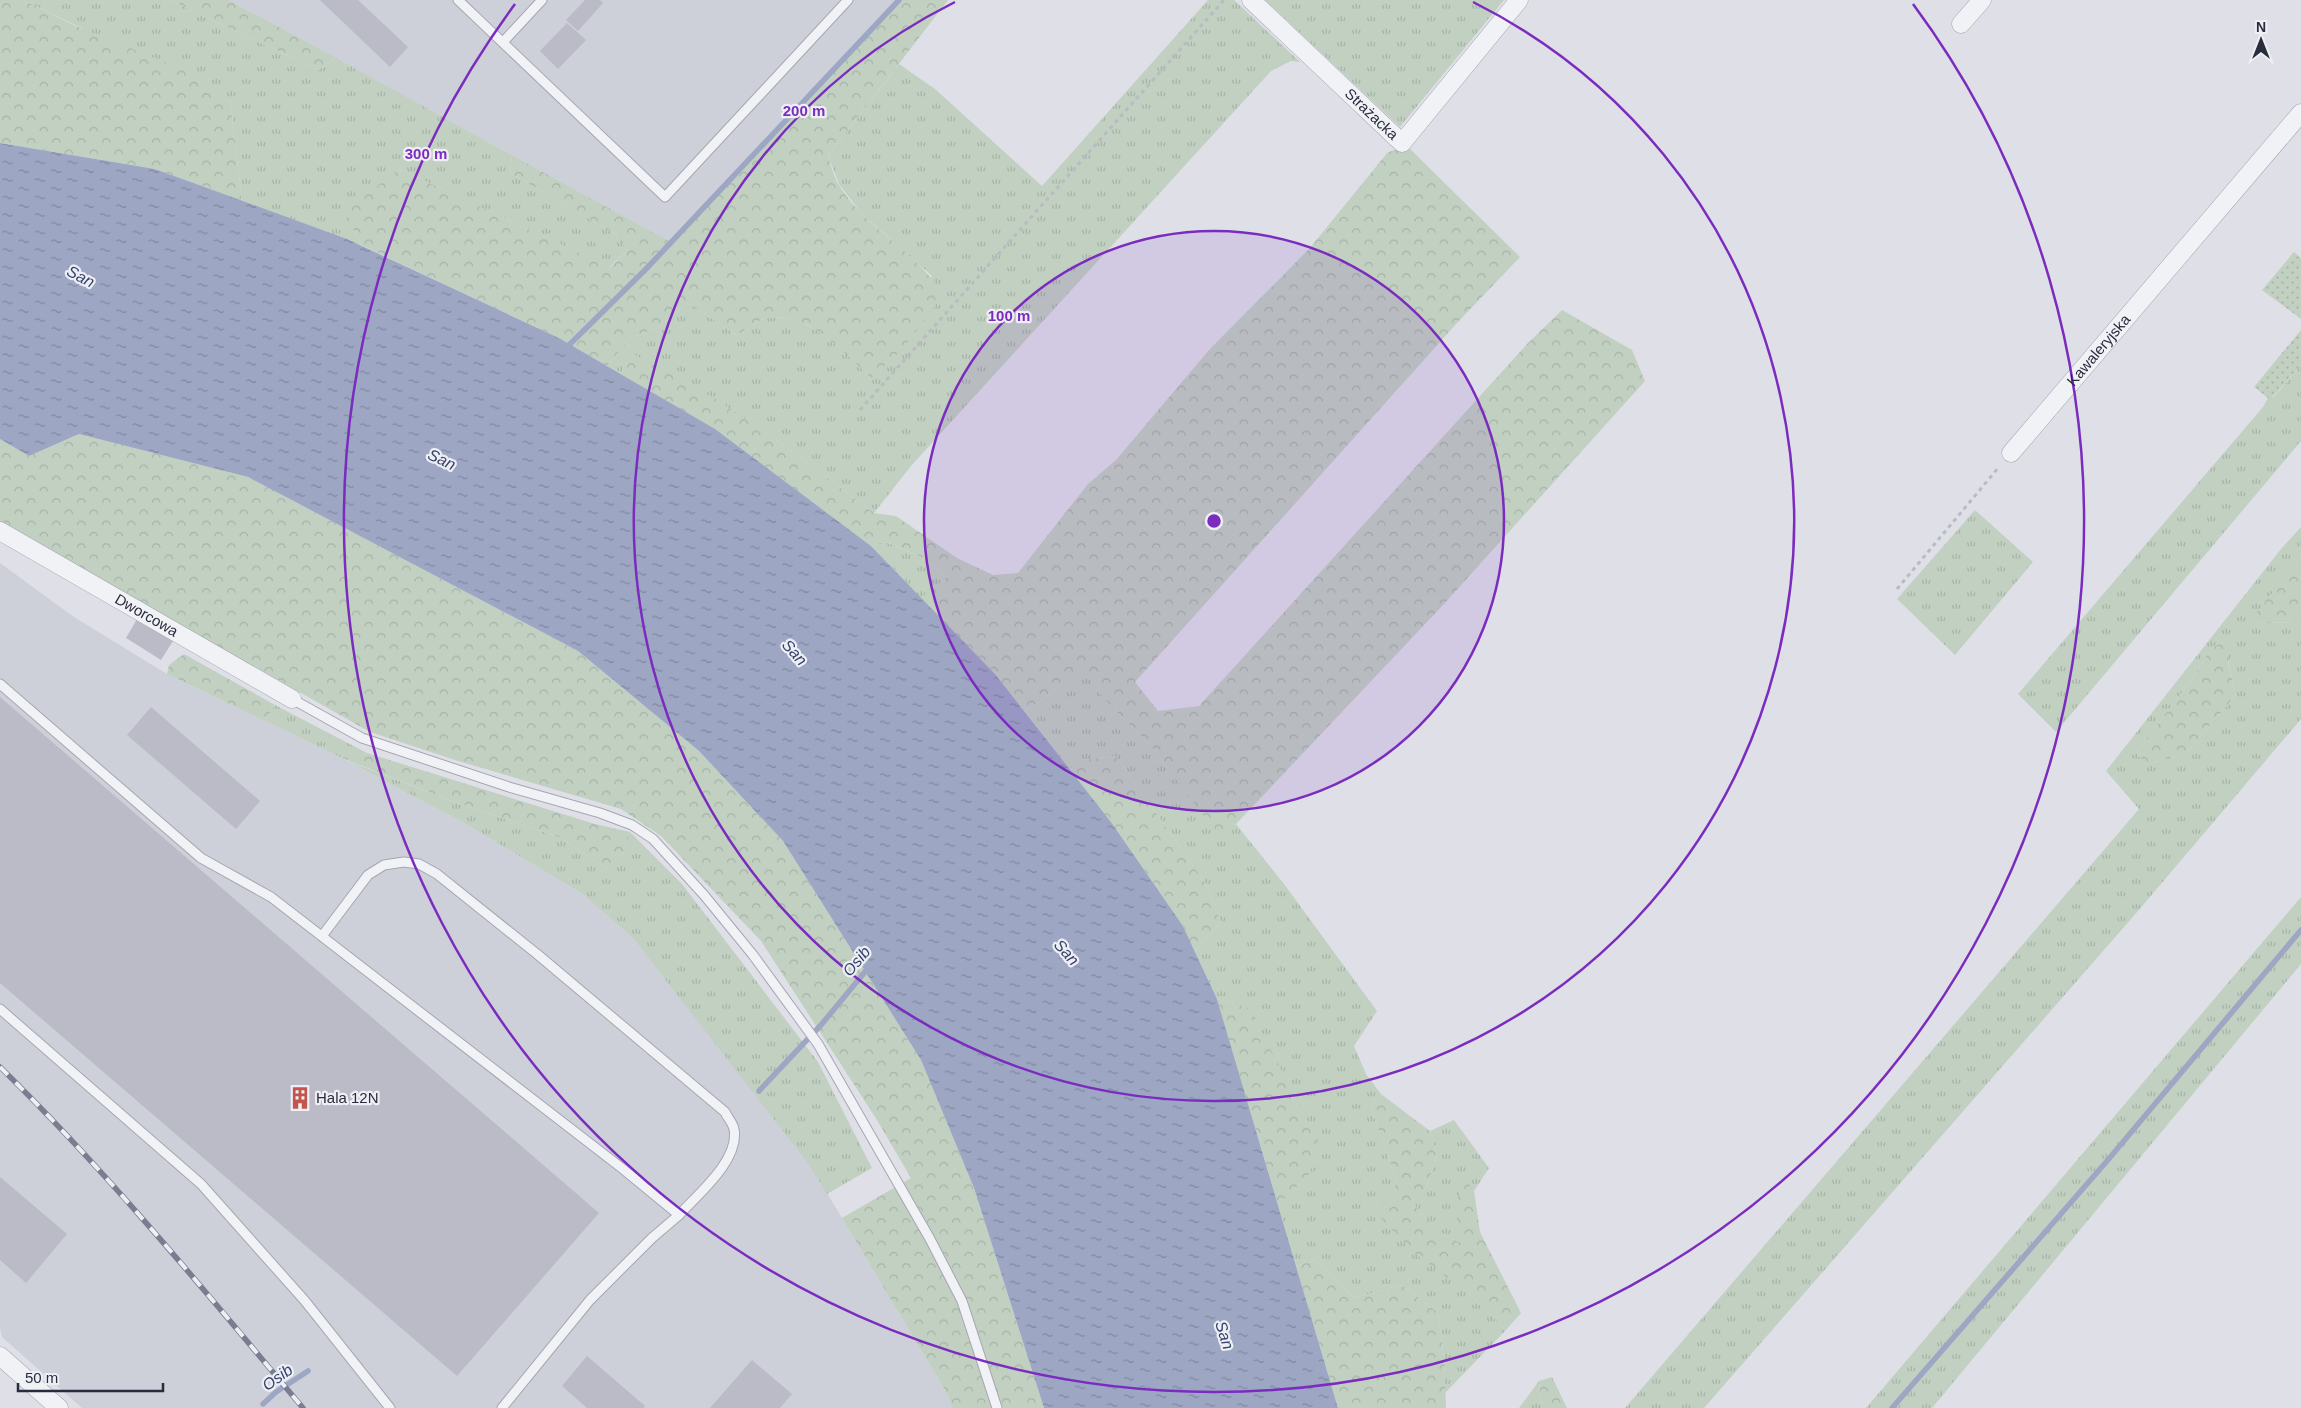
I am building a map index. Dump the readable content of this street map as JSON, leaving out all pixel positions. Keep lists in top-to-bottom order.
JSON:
{
  "streets": {
    "street": ["Strażacka", "Kawaleryjska", "Dworcowa"]
  },
  "water": ["San", "Osib"],
  "places": {
    "building": ["Hala 12N"]
  },
  "scale_bar": "50 m",
  "north": "top",
  "rings": ["200 m", "300 m", "100 m"]
}
